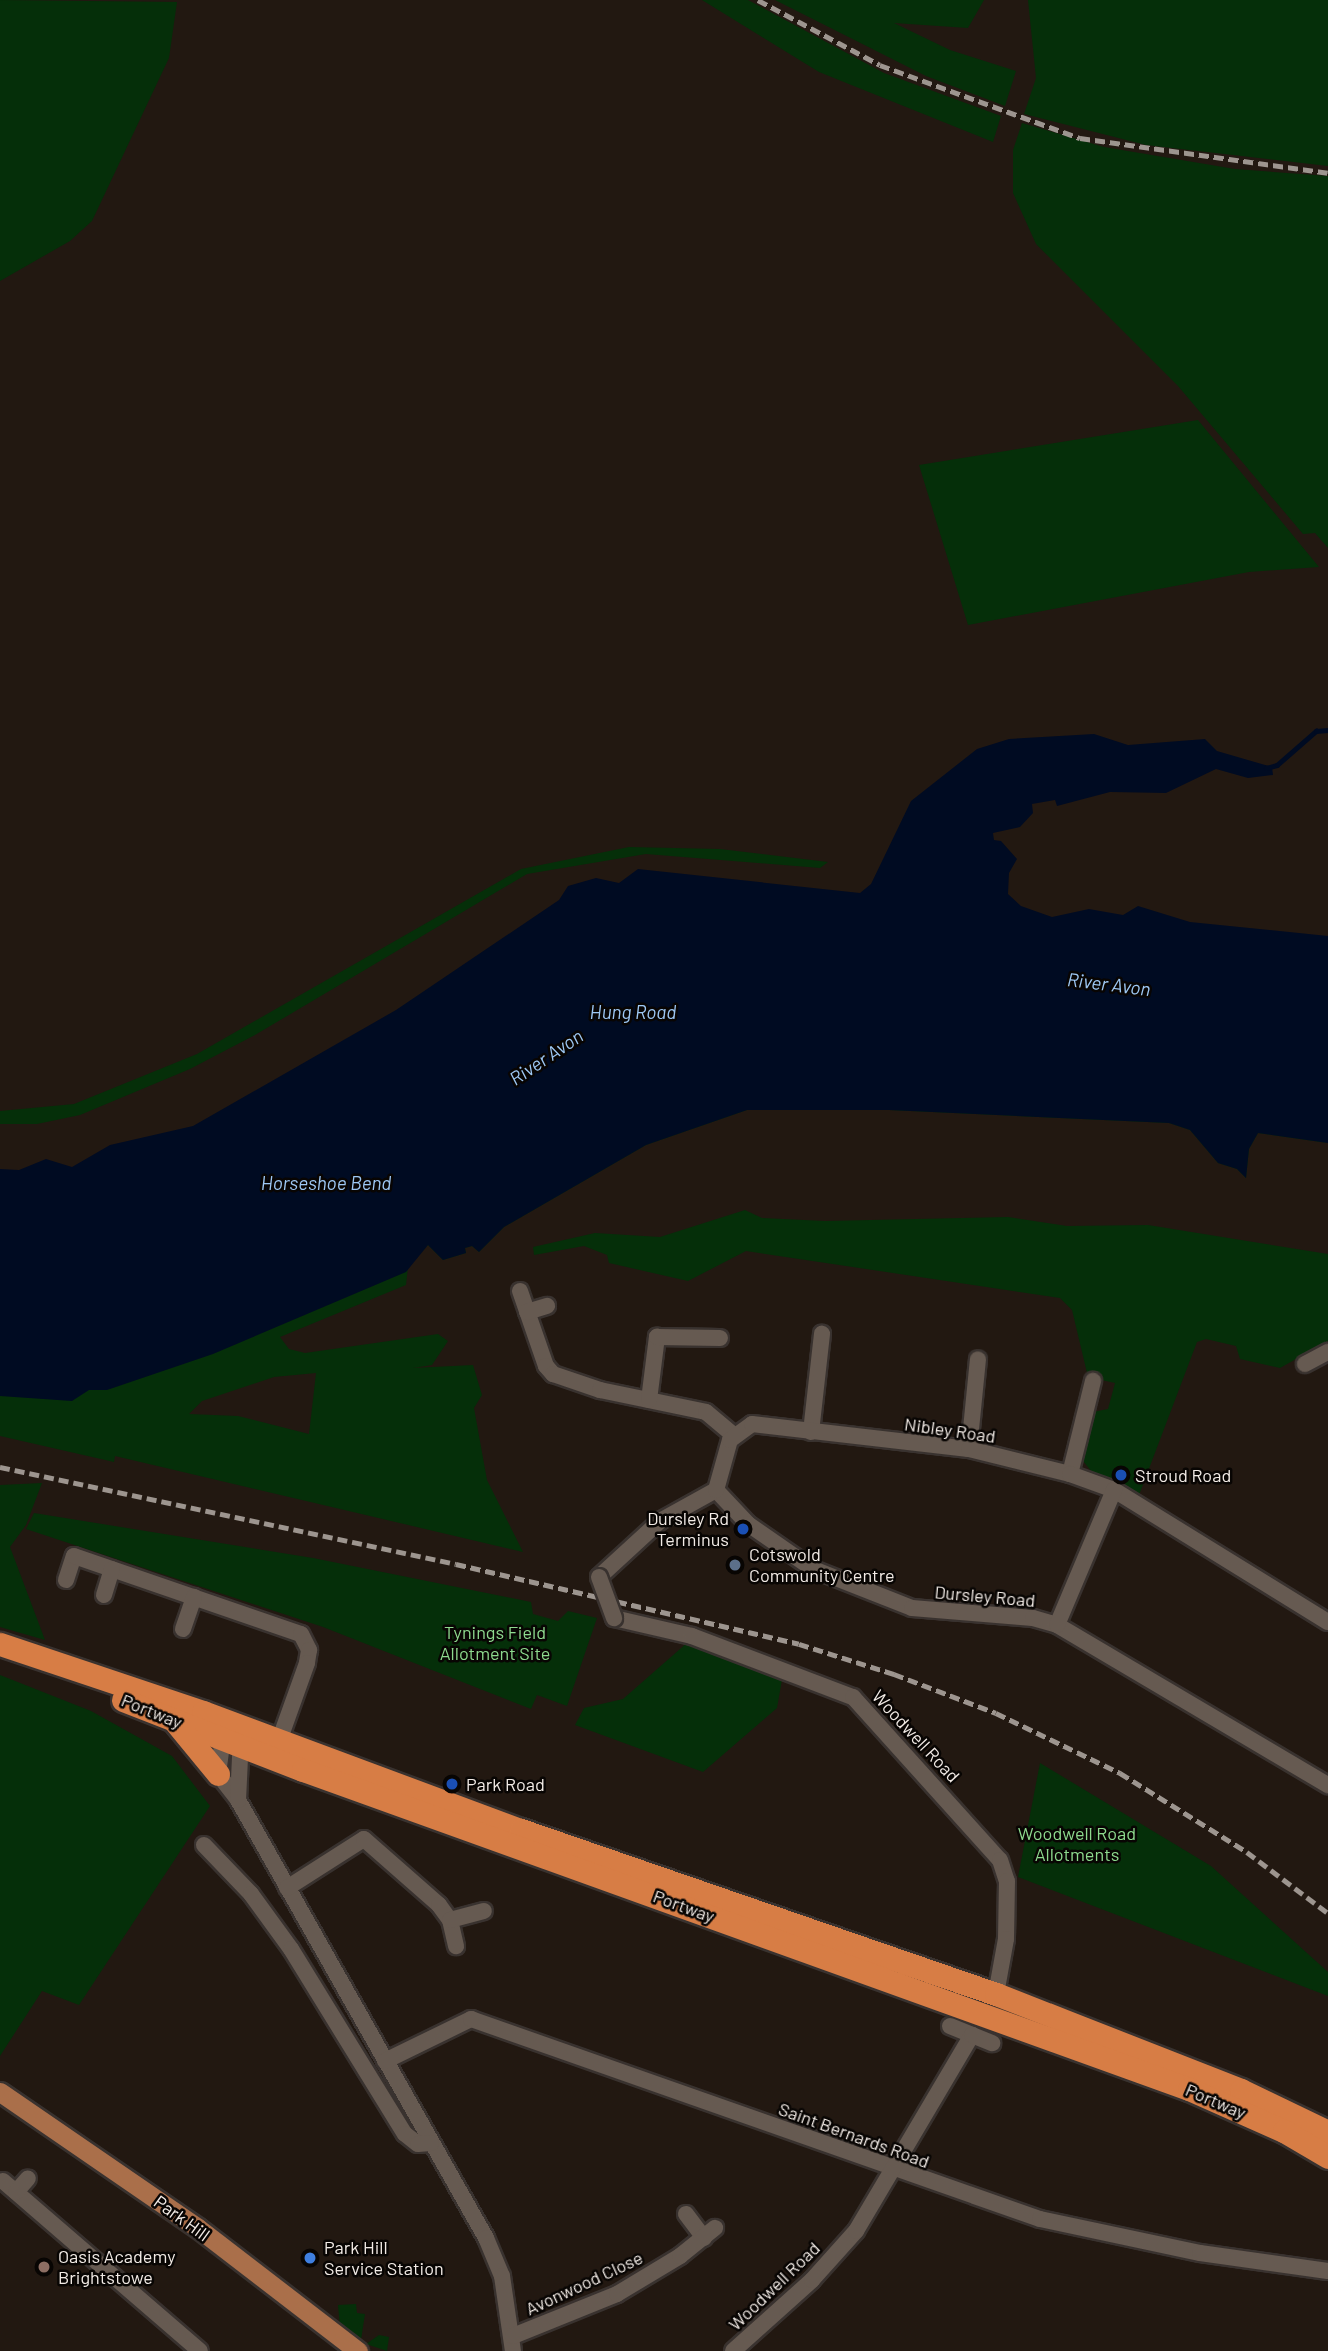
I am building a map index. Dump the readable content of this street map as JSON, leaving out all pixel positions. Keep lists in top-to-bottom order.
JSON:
{
  "streets": {
    "highway": ["Portway"],
    "main road": ["Park Hill"],
    "street": [
      "Nibley Road",
      "Dursley Road",
      "Woodwell Road",
      "Saint Bernards Road",
      "Avonwood Close"
    ]
  },
  "crossings": [
    ["Dursley Road", "Woodwell Road"],
    ["Portway", "Woodwell Road"],
    ["Woodwell Road", "Saint Bernards Road"]
  ],
  "water": ["River Avon", "Hung Road", "Horseshoe Bend"],
  "parks": ["Tynings Field Allotment Site", "Woodwell Road Allotments"],
  "places": [
    "Stroud Road",
    "Dursley Rd Terminus",
    "Cotswold Community Centre",
    "Park Road",
    "Park Hill Service Station",
    "Oasis Academy Brightstowe"
  ]
}
